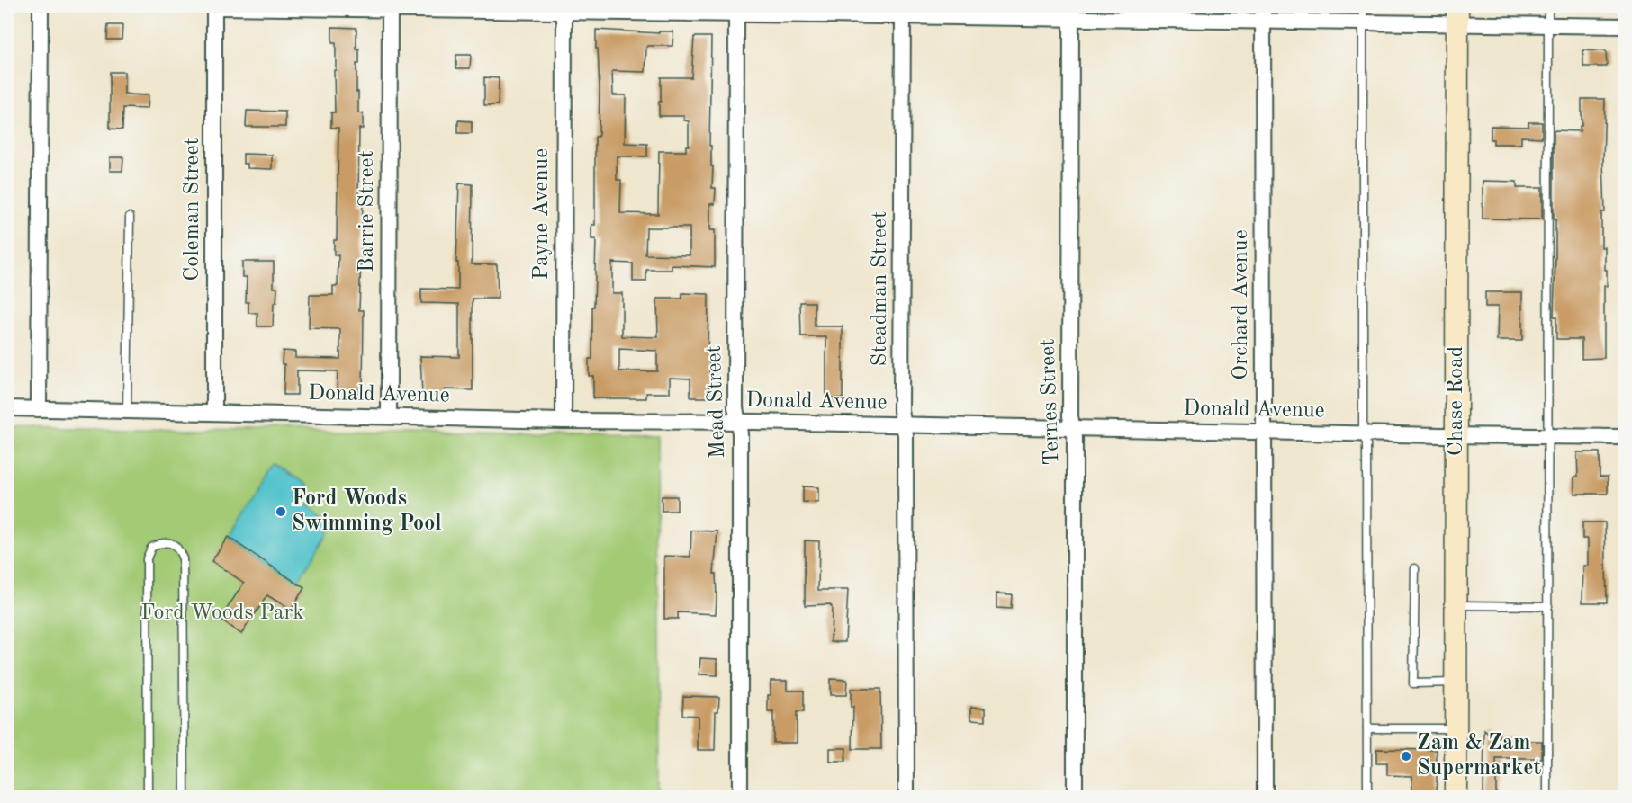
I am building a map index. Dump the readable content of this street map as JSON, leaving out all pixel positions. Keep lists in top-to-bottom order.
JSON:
{
  "streets": {
    "street": [
      "Coleman Street",
      "Barrie Street",
      "Payne Avenue",
      "Steadman Street",
      "Orchard Avenue",
      "Donald Avenue",
      "Chase Road",
      "Mead Street",
      "Ternes Street"
    ]
  },
  "crossings": [
    ["Coleman Street", "Donald Avenue"],
    ["Barrie Street", "Donald Avenue"],
    ["Payne Avenue", "Donald Avenue"],
    ["Steadman Street", "Donald Avenue"],
    ["Orchard Avenue", "Donald Avenue"],
    ["Donald Avenue", "Chase Road"],
    ["Donald Avenue", "Mead Street"],
    ["Donald Avenue", "Ternes Street"]
  ],
  "parks": ["Ford Woods Park"],
  "places": ["Ford Woods Swimming Pool", "Zam & Zam Supermarket"]
}
